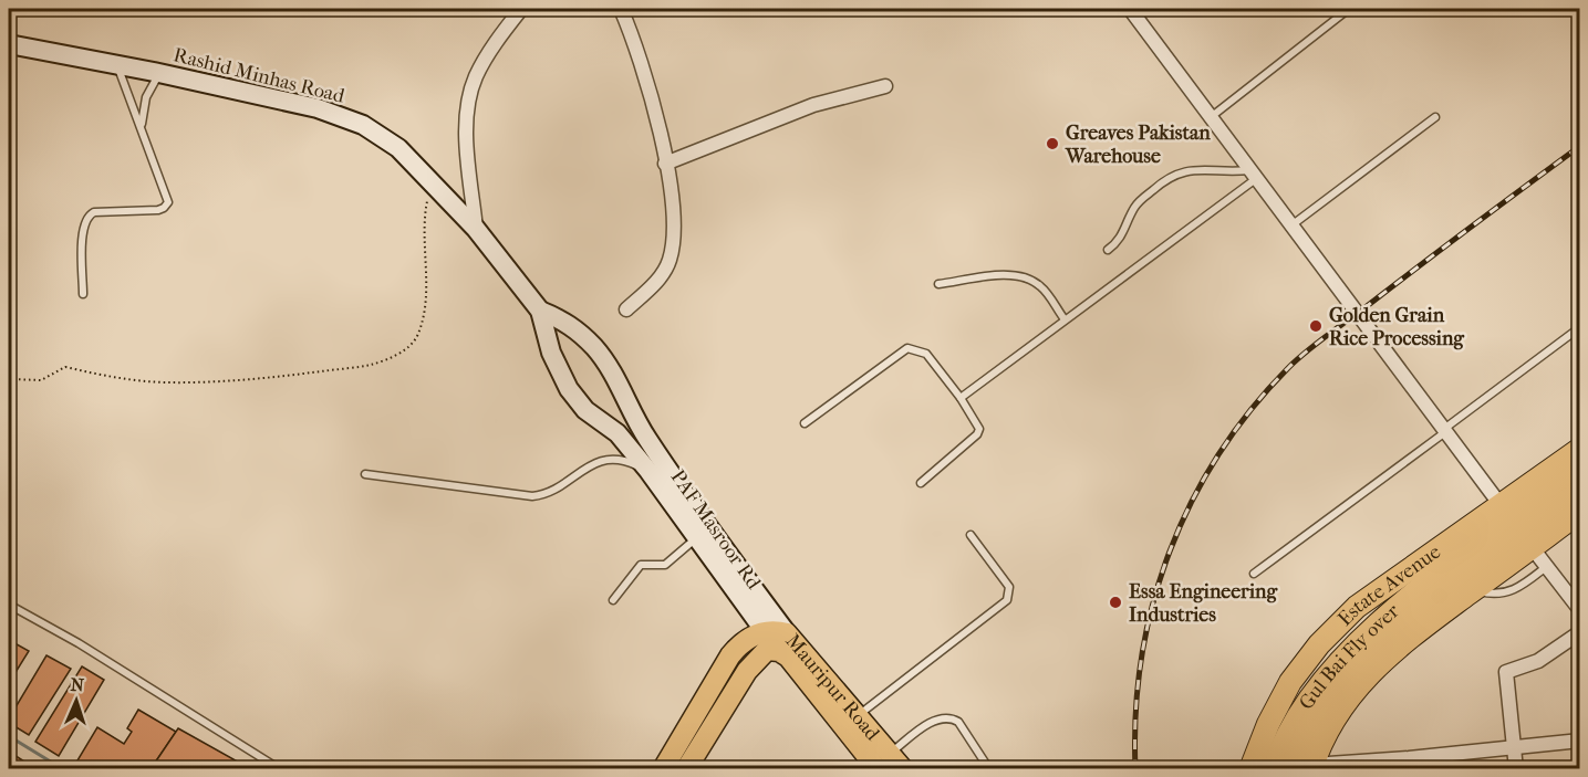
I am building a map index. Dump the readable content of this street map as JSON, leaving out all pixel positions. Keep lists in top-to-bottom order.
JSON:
{
  "streets": {
    "highway": ["Estate Avenue", "Gul Bai Fly over"],
    "main road": ["Rashid Minhas Road", "PAF Masroor Rd", "Mauripur Road"]
  },
  "crossings": [
    ["Rashid Minhas Road", "PAF Masroor Rd"],
    ["PAF Masroor Rd", "Mauripur Road"]
  ],
  "places": ["Greaves Pakistan Warehouse", "Golden Grain Rice Processing", "Essa Engineering Industries"],
  "north": "top"
}
